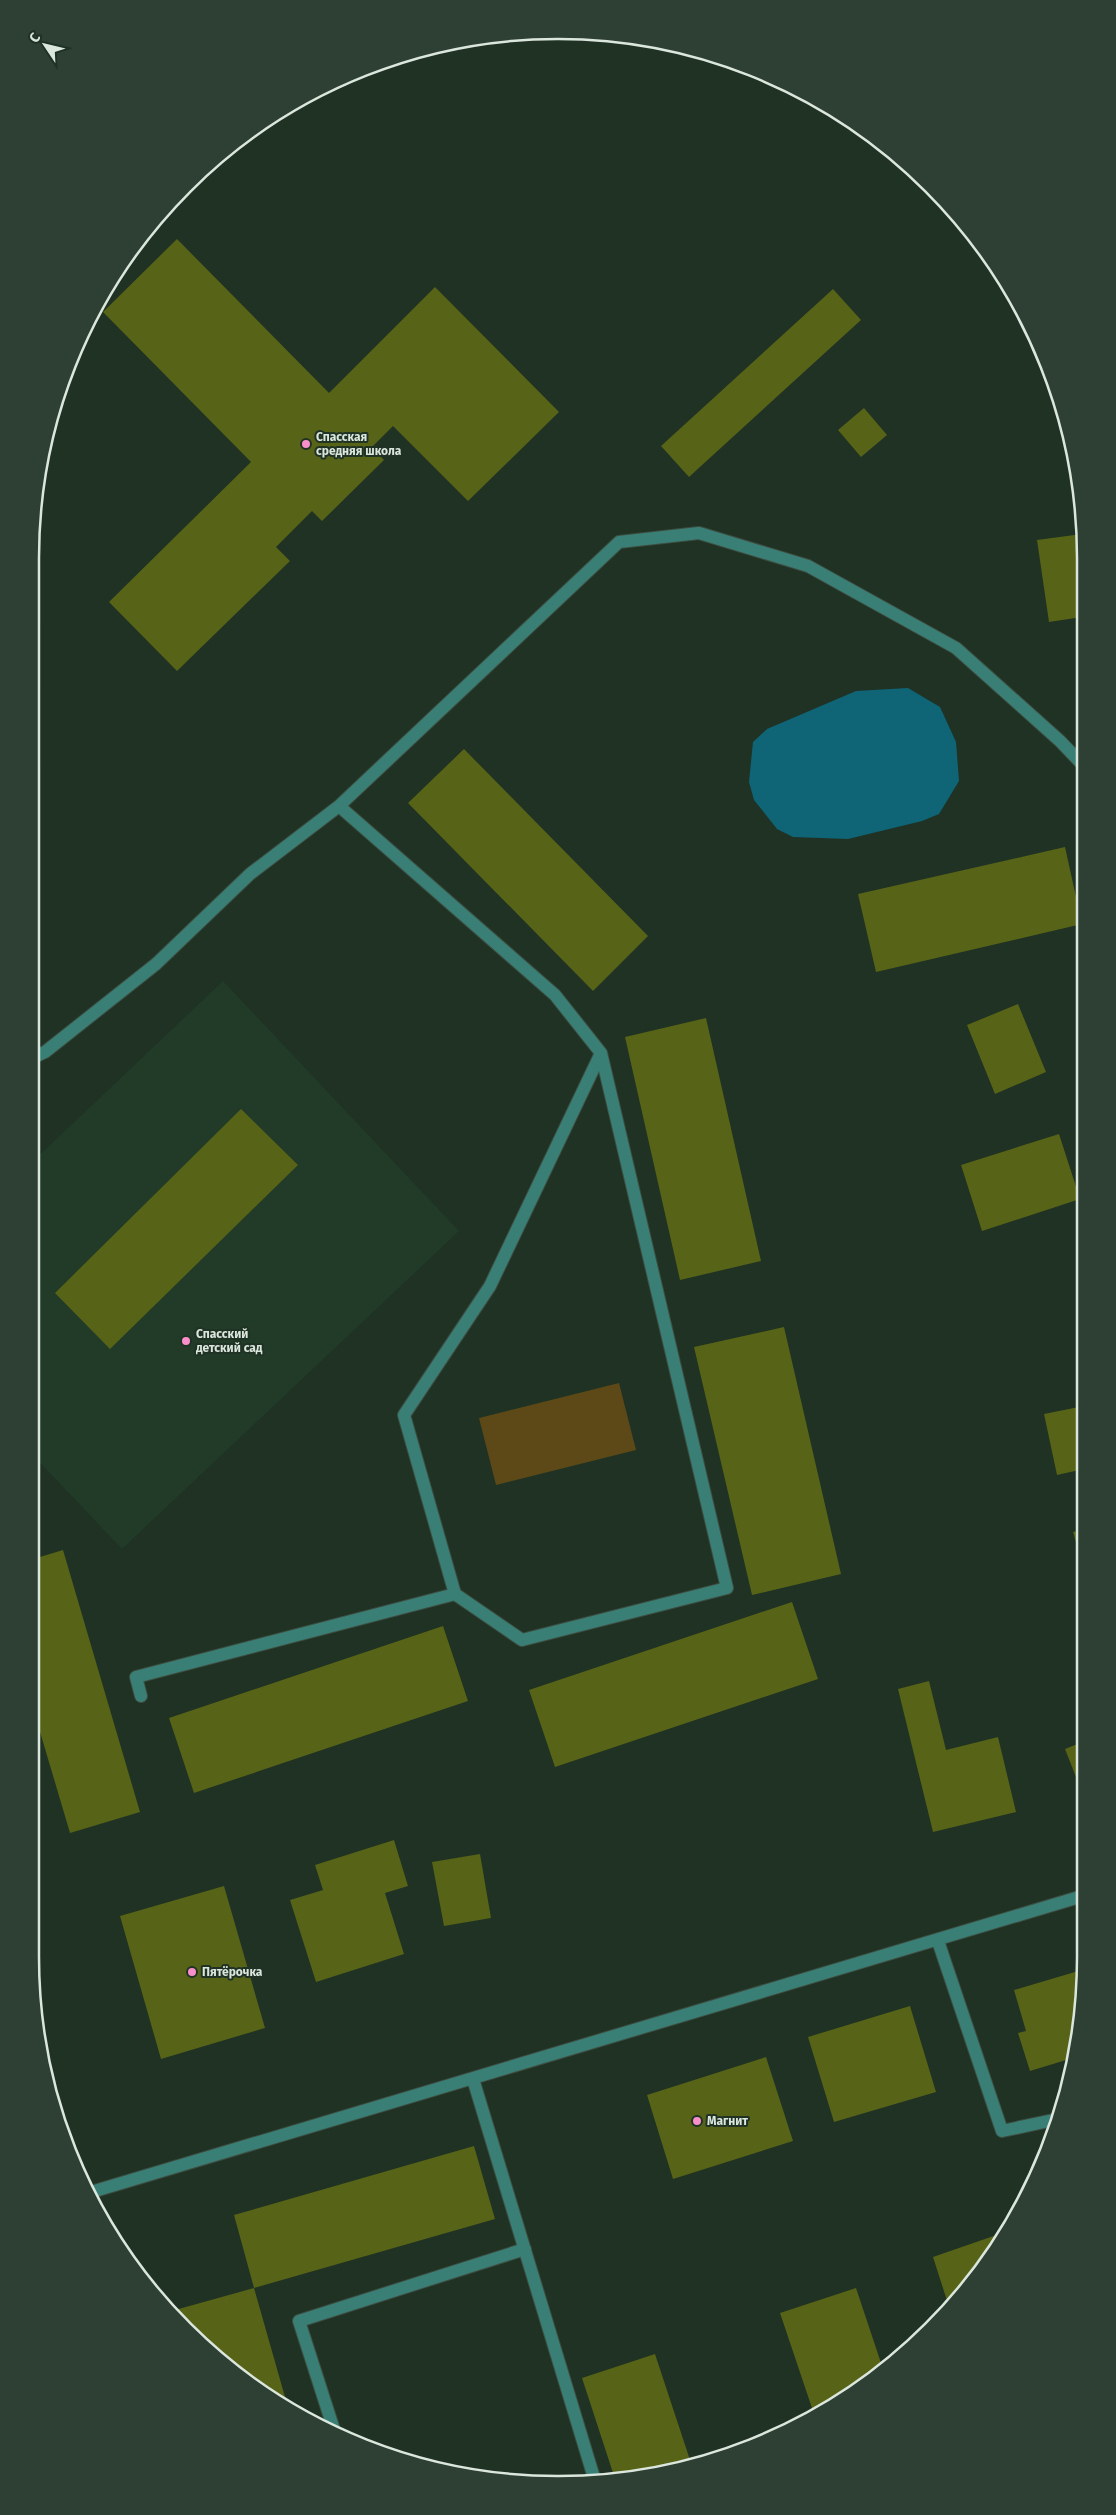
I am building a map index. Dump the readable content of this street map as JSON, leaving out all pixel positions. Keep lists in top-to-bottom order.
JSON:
{
  "places": [
    "Спасская средняя школа",
    "Спасский детский сад",
    "Пятёрочка",
    "Магнит"
  ],
  "north": "top left"
}
